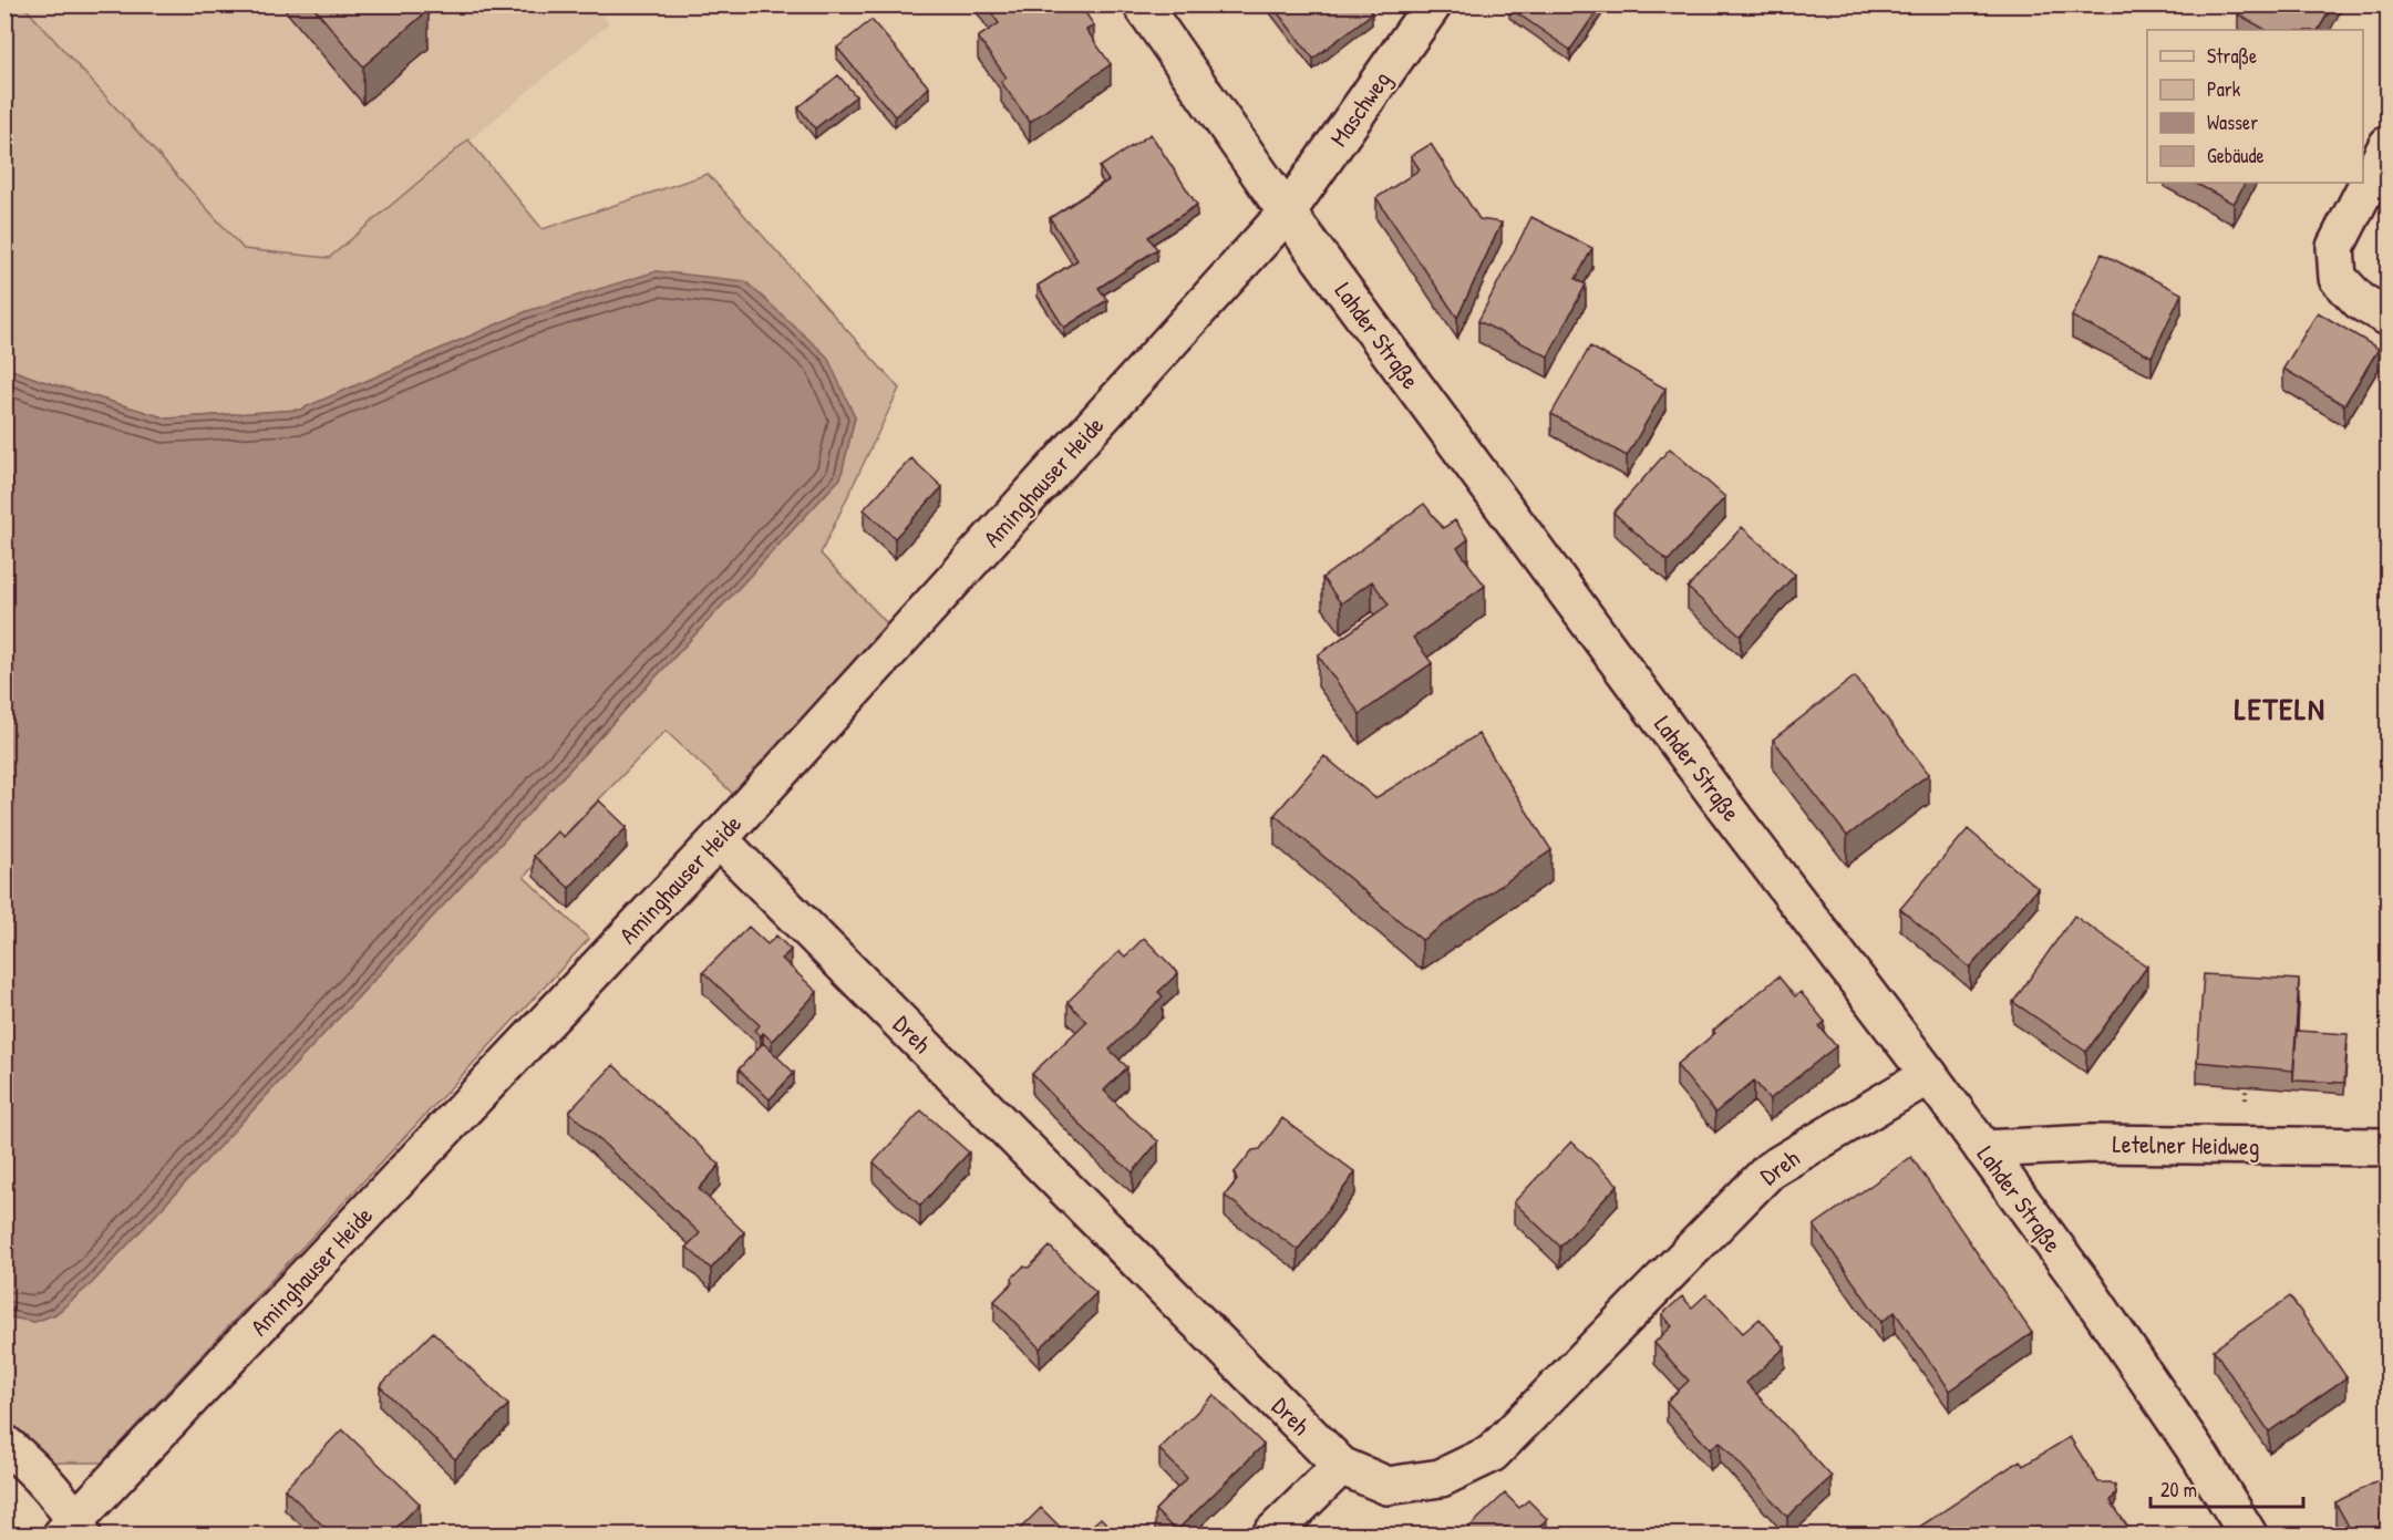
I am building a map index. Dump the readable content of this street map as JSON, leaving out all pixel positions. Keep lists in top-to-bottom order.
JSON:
{
  "streets": {
    "street": [
      "Maschweg",
      "Lahder Straße",
      "Aminghauser Heide",
      "Dreh",
      "Letelner Heidweg"
    ]
  },
  "crossings": [
    ["Maschweg", "Lahder Straße"],
    ["Maschweg", "Aminghauser Heide"],
    ["Lahder Straße", "Aminghauser Heide"],
    ["Lahder Straße", "Dreh"],
    ["Lahder Straße", "Letelner Heidweg"],
    ["Aminghauser Heide", "Dreh"]
  ],
  "districts": ["LETELN"],
  "legend": [
    "Straße",
    "Park",
    "Wasser",
    "Gebäude"
  ],
  "scale_bar": "20 m"
}
